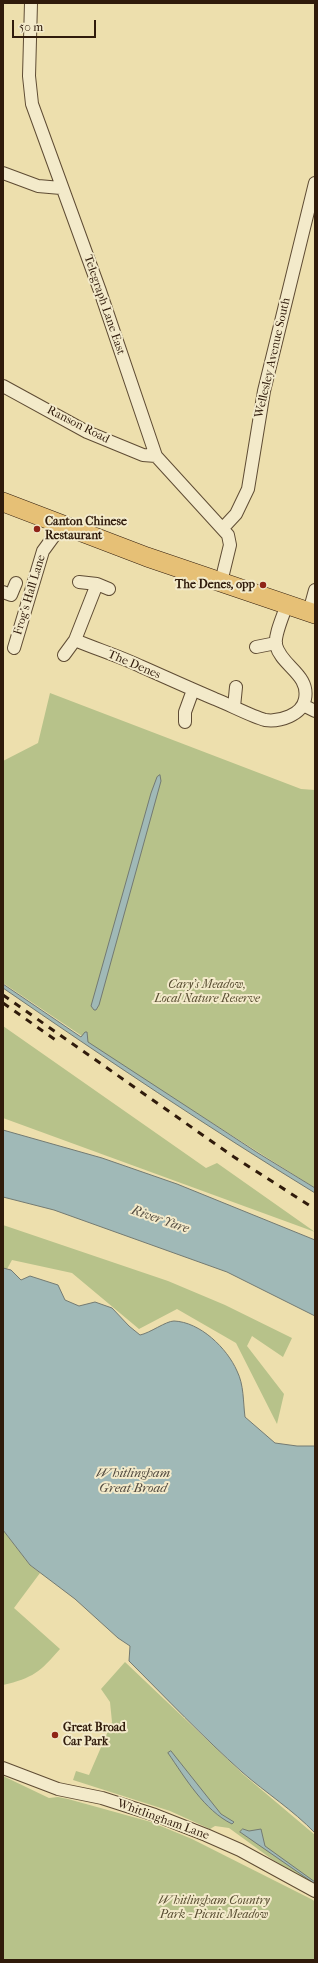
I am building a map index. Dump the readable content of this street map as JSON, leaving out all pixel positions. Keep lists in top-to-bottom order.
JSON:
{
  "streets": {
    "street": [
      "Telegraph Lane East",
      "Wellesley Avenue South",
      "Ranson Road",
      "Frog's Hall Lane",
      "The Denes",
      "Whitlingham Lane"
    ]
  },
  "crossings": [
    ["Telegraph Lane East", "Wellesley Avenue South"],
    ["Telegraph Lane East", "Ranson Road"]
  ],
  "water": ["River Yare", "Whitlingham Great Broad"],
  "parks": ["Cary's Meadow, Local Nature Reserve", "Whitlingham Country Park - Picnic Meadow"],
  "places": ["Canton Chinese Restaurant", "The Denes, opp", "Great Broad Car Park"],
  "scale_bar": "50 m"
}
